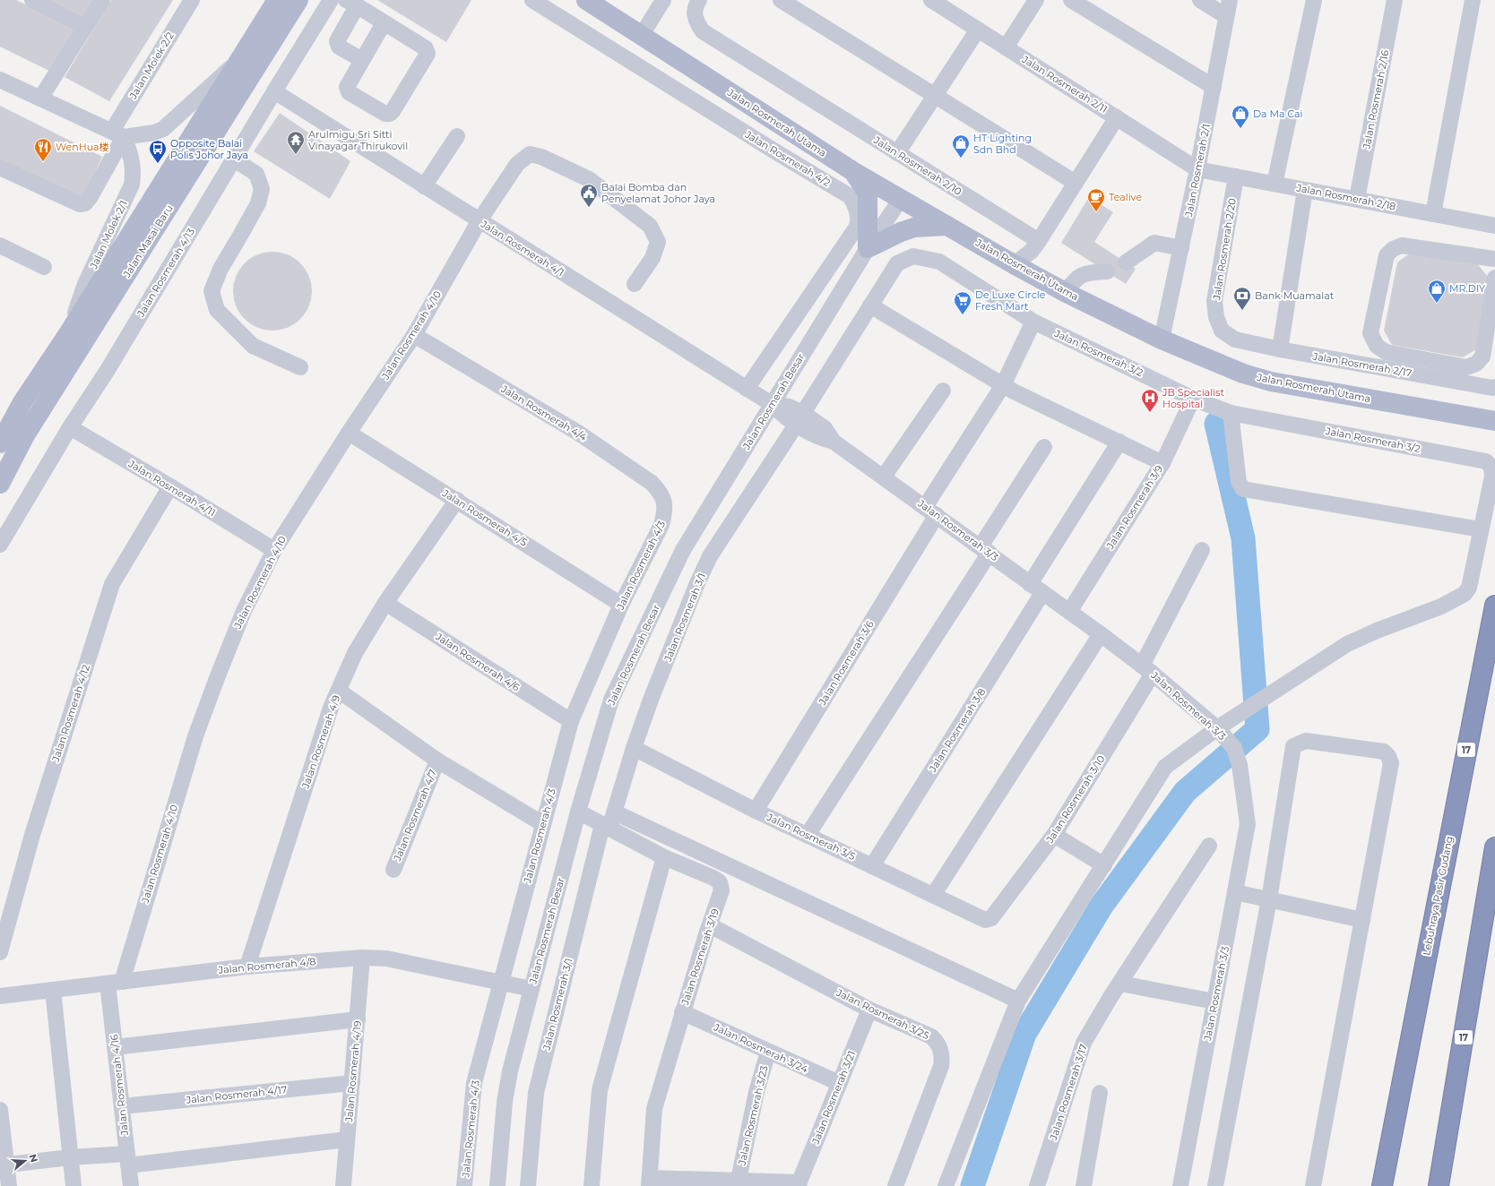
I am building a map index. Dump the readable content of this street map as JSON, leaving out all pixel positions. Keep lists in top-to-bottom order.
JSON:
{
  "streets": {
    "highway": ["17", "Lebuhraya Pasir Gudang"],
    "main road": ["Jalan Rosmerah Utama", "Jalan Masai Baru"],
    "street": [
      "Jalan Molek 2/2",
      "Jalan Rosmerah 2/11",
      "Jalan Rosmerah 2/16",
      "Jalan Rosmerah 4/2",
      "Jalan Rosmerah 2/10",
      "Jalan Rosmerah 2/1",
      "Jalan Rosmerah 2/18",
      "Jalan Molek 2/1",
      "Jalan Rosmerah 4/1",
      "Jalan Rosmerah 2/20",
      "Jalan Rosmerah 4/13",
      "Jalan Rosmerah 4/10",
      "Jalan Rosmerah 3/2",
      "Jalan Rosmerah 2/17",
      "Jalan Rosmerah Besar",
      "Jalan Rosmerah 4/4",
      "Jalan Rosmerah 4/11",
      "Jalan Rosmerah 3/9",
      "Jalan Rosmerah 4/5",
      "Jalan Rosmerah 3/3",
      "Jalan Rosmerah 4/3",
      "Jalan Rosmerah 3/1",
      "Jalan Rosmerah 4/6",
      "Jalan Rosmerah 3/6",
      "Jalan Rosmerah 4/12",
      "Jalan Rosmerah 3/8",
      "Jalan Rosmerah 4/9",
      "Jalan Rosmerah 3/10",
      "Jalan Rosmerah 4/7",
      "Jalan Rosmerah 3/5",
      "Jalan Rosmerah 3/19",
      "Jalan Rosmerah 4/8",
      "Jalan Rosmerah 3/25",
      "Jalan Rosmerah 3/24",
      "Jalan Rosmerah 4/19",
      "Jalan Rosmerah 4/16",
      "Jalan Rosmerah 3/17",
      "Jalan Rosmerah 4/17",
      "Jalan Rosmerah 3/21",
      "Jalan Rosmerah 3/23"
    ]
  },
  "crossings": [
    ["Jalan Molek 2/2", "Jalan Molek 2/1"],
    ["Jalan Rosmerah 2/11", "Jalan Rosmerah 2/1"],
    ["Jalan Rosmerah 2/11", "Jalan Rosmerah 2/18"],
    ["Jalan Rosmerah 2/16", "Jalan Rosmerah 2/18"],
    ["Jalan Rosmerah Utama", "Jalan Rosmerah 2/1"],
    ["Jalan Rosmerah Utama", "Jalan Rosmerah Besar"],
    ["Jalan Rosmerah 4/2", "Jalan Rosmerah 4/1"],
    ["Jalan Rosmerah 2/1", "Jalan Rosmerah 2/18"],
    ["Jalan Rosmerah 2/18", "Jalan Rosmerah 2/20"],
    ["Jalan Molek 2/1", "Jalan Masai Baru"],
    ["Jalan Rosmerah 4/1", "Jalan Rosmerah 4/13"],
    ["Jalan Rosmerah 4/1", "Jalan Rosmerah 4/10"],
    ["Jalan Rosmerah 4/1", "Jalan Rosmerah Besar"],
    ["Jalan Rosmerah 4/1", "Jalan Rosmerah 3/3"],
    ["Jalan Rosmerah 2/20", "Jalan Rosmerah 2/17"],
    ["Jalan Rosmerah 4/13", "Jalan Rosmerah 4/11"],
    ["Jalan Rosmerah 4/10", "Jalan Rosmerah 4/4"],
    ["Jalan Rosmerah 4/10", "Jalan Rosmerah 4/11"],
    ["Jalan Rosmerah 4/10", "Jalan Rosmerah 4/5"],
    ["Jalan Rosmerah 4/10", "Jalan Rosmerah 4/8"],
    ["Jalan Rosmerah 4/10", "Jalan Rosmerah 4/16"],
    ["Jalan Rosmerah 3/2", "Jalan Rosmerah 3/9"],
    ["Jalan Rosmerah 3/2", "Jalan Rosmerah 3/3"],
    ["Jalan Rosmerah 3/2", "Jalan Rosmerah 3/1"],
    ["Jalan Rosmerah 3/2", "Jalan Rosmerah 3/6"],
    ["Jalan Rosmerah Besar", "Jalan Rosmerah 3/3"],
    ["Jalan Rosmerah Besar", "Jalan Rosmerah 3/19"],
    ["Jalan Rosmerah Besar", "Jalan Rosmerah 4/8"],
    ["Jalan Rosmerah 4/4", "Jalan Rosmerah 4/3"],
    ["Jalan Rosmerah 4/11", "Jalan Rosmerah 4/12"],
    ["Jalan Rosmerah 3/9", "Jalan Rosmerah 3/3"],
    ["Jalan Rosmerah 4/5", "Jalan Rosmerah 4/3"],
    ["Jalan Rosmerah 4/5", "Jalan Rosmerah 4/9"],
    ["Jalan Rosmerah 3/3", "Jalan Rosmerah 3/1"],
    ["Jalan Rosmerah 3/3", "Jalan Rosmerah 3/6"],
    ["Jalan Rosmerah 3/3", "Jalan Rosmerah 3/8"],
    ["Jalan Rosmerah 3/3", "Jalan Rosmerah 3/10"],
    ["Jalan Rosmerah 4/3", "Jalan Rosmerah 4/6"],
    ["Jalan Rosmerah 4/3", "Jalan Rosmerah 4/7"],
    ["Jalan Rosmerah 4/3", "Jalan Rosmerah 4/8"],
    ["Jalan Rosmerah 3/1", "Jalan Rosmerah 3/5"],
    ["Jalan Rosmerah 3/1", "Jalan Rosmerah 3/19"],
    ["Jalan Rosmerah 4/6", "Jalan Rosmerah 4/9"],
    ["Jalan Rosmerah 3/6", "Jalan Rosmerah 3/5"],
    ["Jalan Rosmerah 3/8", "Jalan Rosmerah 3/5"],
    ["Jalan Rosmerah 4/9", "Jalan Rosmerah 4/7"],
    ["Jalan Rosmerah 4/9", "Jalan Rosmerah 4/8"],
    ["Jalan Rosmerah 3/10", "Jalan Rosmerah 3/5"],
    ["Jalan Rosmerah 3/19", "Jalan Rosmerah 3/25"],
    ["Jalan Rosmerah 3/19", "Jalan Rosmerah 3/24"],
    ["Jalan Rosmerah 4/8", "Jalan Rosmerah 4/19"],
    ["Jalan Rosmerah 4/8", "Jalan Rosmerah 4/16"],
    ["Jalan Rosmerah 3/25", "Jalan Rosmerah 3/21"],
    ["Jalan Rosmerah 3/24", "Jalan Rosmerah 3/21"],
    ["Jalan Rosmerah 3/24", "Jalan Rosmerah 3/23"],
    ["Jalan Rosmerah 4/19", "Jalan Rosmerah 4/17"],
    ["Jalan Rosmerah 4/16", "Jalan Rosmerah 4/17"]
  ],
  "places": {
    "shop": ["Da Ma Cai", "HT Lighting Sdn Bhd", "MR.DIY"],
    "temple": ["Arulmigu Sri Sitti Vinayagar Thirukovil"],
    "restaurant": ["WenHua楼"],
    "bus stop": ["Opposite Balai Polis Johor Jaya"],
    "public building": ["Balai Bomba dan Penyelamat Johor Jaya"],
    "cafe": ["Tealive"],
    "bank": ["Bank Muamalat"],
    "supermarket": ["De Luxe Circle Fresh Mart"],
    "hospital": ["JB Specialist Hospital"]
  },
  "north": "right"
}
